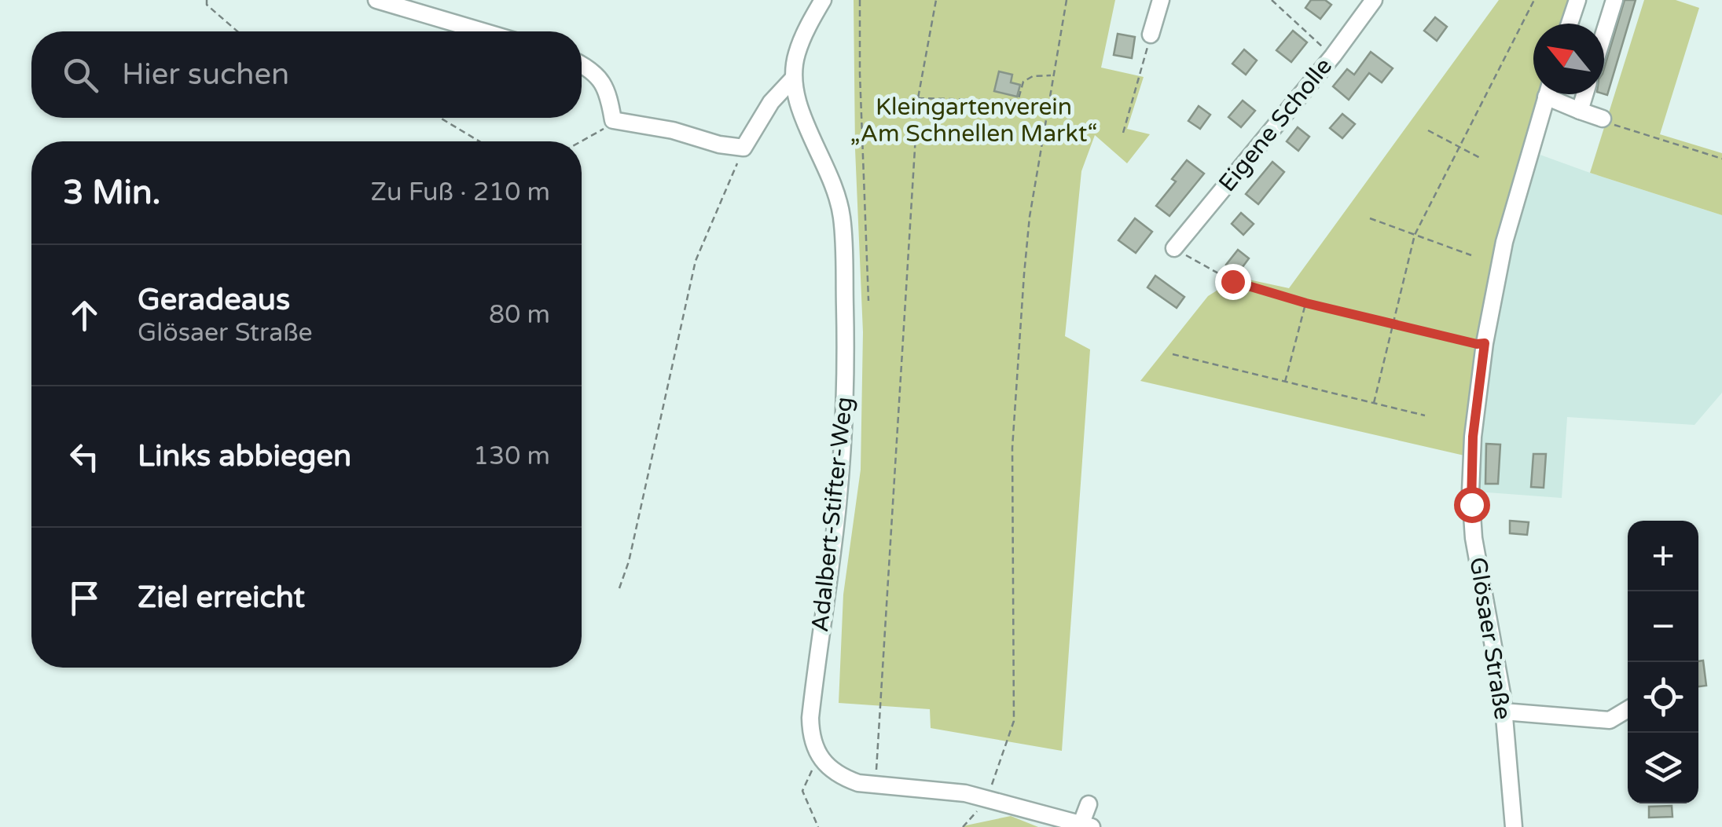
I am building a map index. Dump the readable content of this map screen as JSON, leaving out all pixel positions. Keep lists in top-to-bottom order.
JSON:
{
  "streets": {
    "street": ["Eigene Scholle", "Adalbert-Stifter-Weg", "Glösaer Straße"]
  },
  "parks": ["Kleingartenverein „Am Schnellen Markt“"],
  "north": "top left",
  "page": {
    "search": "Hier suchen",
    "heading": ["3 Min.", "Zu Fuß · 210 m"],
    "list": [
      ["Geradeaus", "Glösaer Straße", "80 m"],
      ["Links abbiegen", "130 m"],
      "Ziel erreicht"
    ],
    "map_buttons": ["+", "−"]
  }
}
